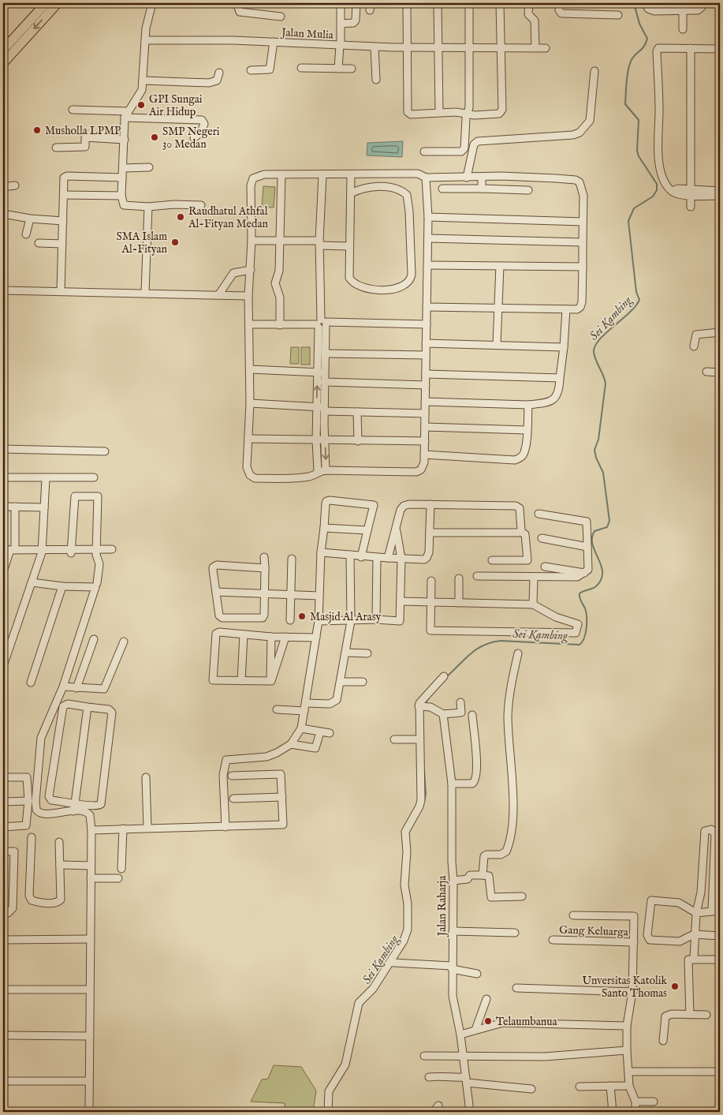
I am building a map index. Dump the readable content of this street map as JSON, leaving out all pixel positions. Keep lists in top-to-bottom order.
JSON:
{
  "streets": {
    "street": ["Jalan Mulia", "Jalan Raharja", "Gang Keluarga"]
  },
  "water": ["Sei Kambing"],
  "places": [
    "GPI Sungai Air Hidup",
    "Musholla LPMP",
    "SMP Negeri 30 Medan",
    "Raudhatul Athfal Al-Fityan Medan",
    "SMA Islam Al-Fityan",
    "Masjid Al Arasy",
    "Unversitas Katolik Santo Thomas",
    "Telaumbanua"
  ]
}
